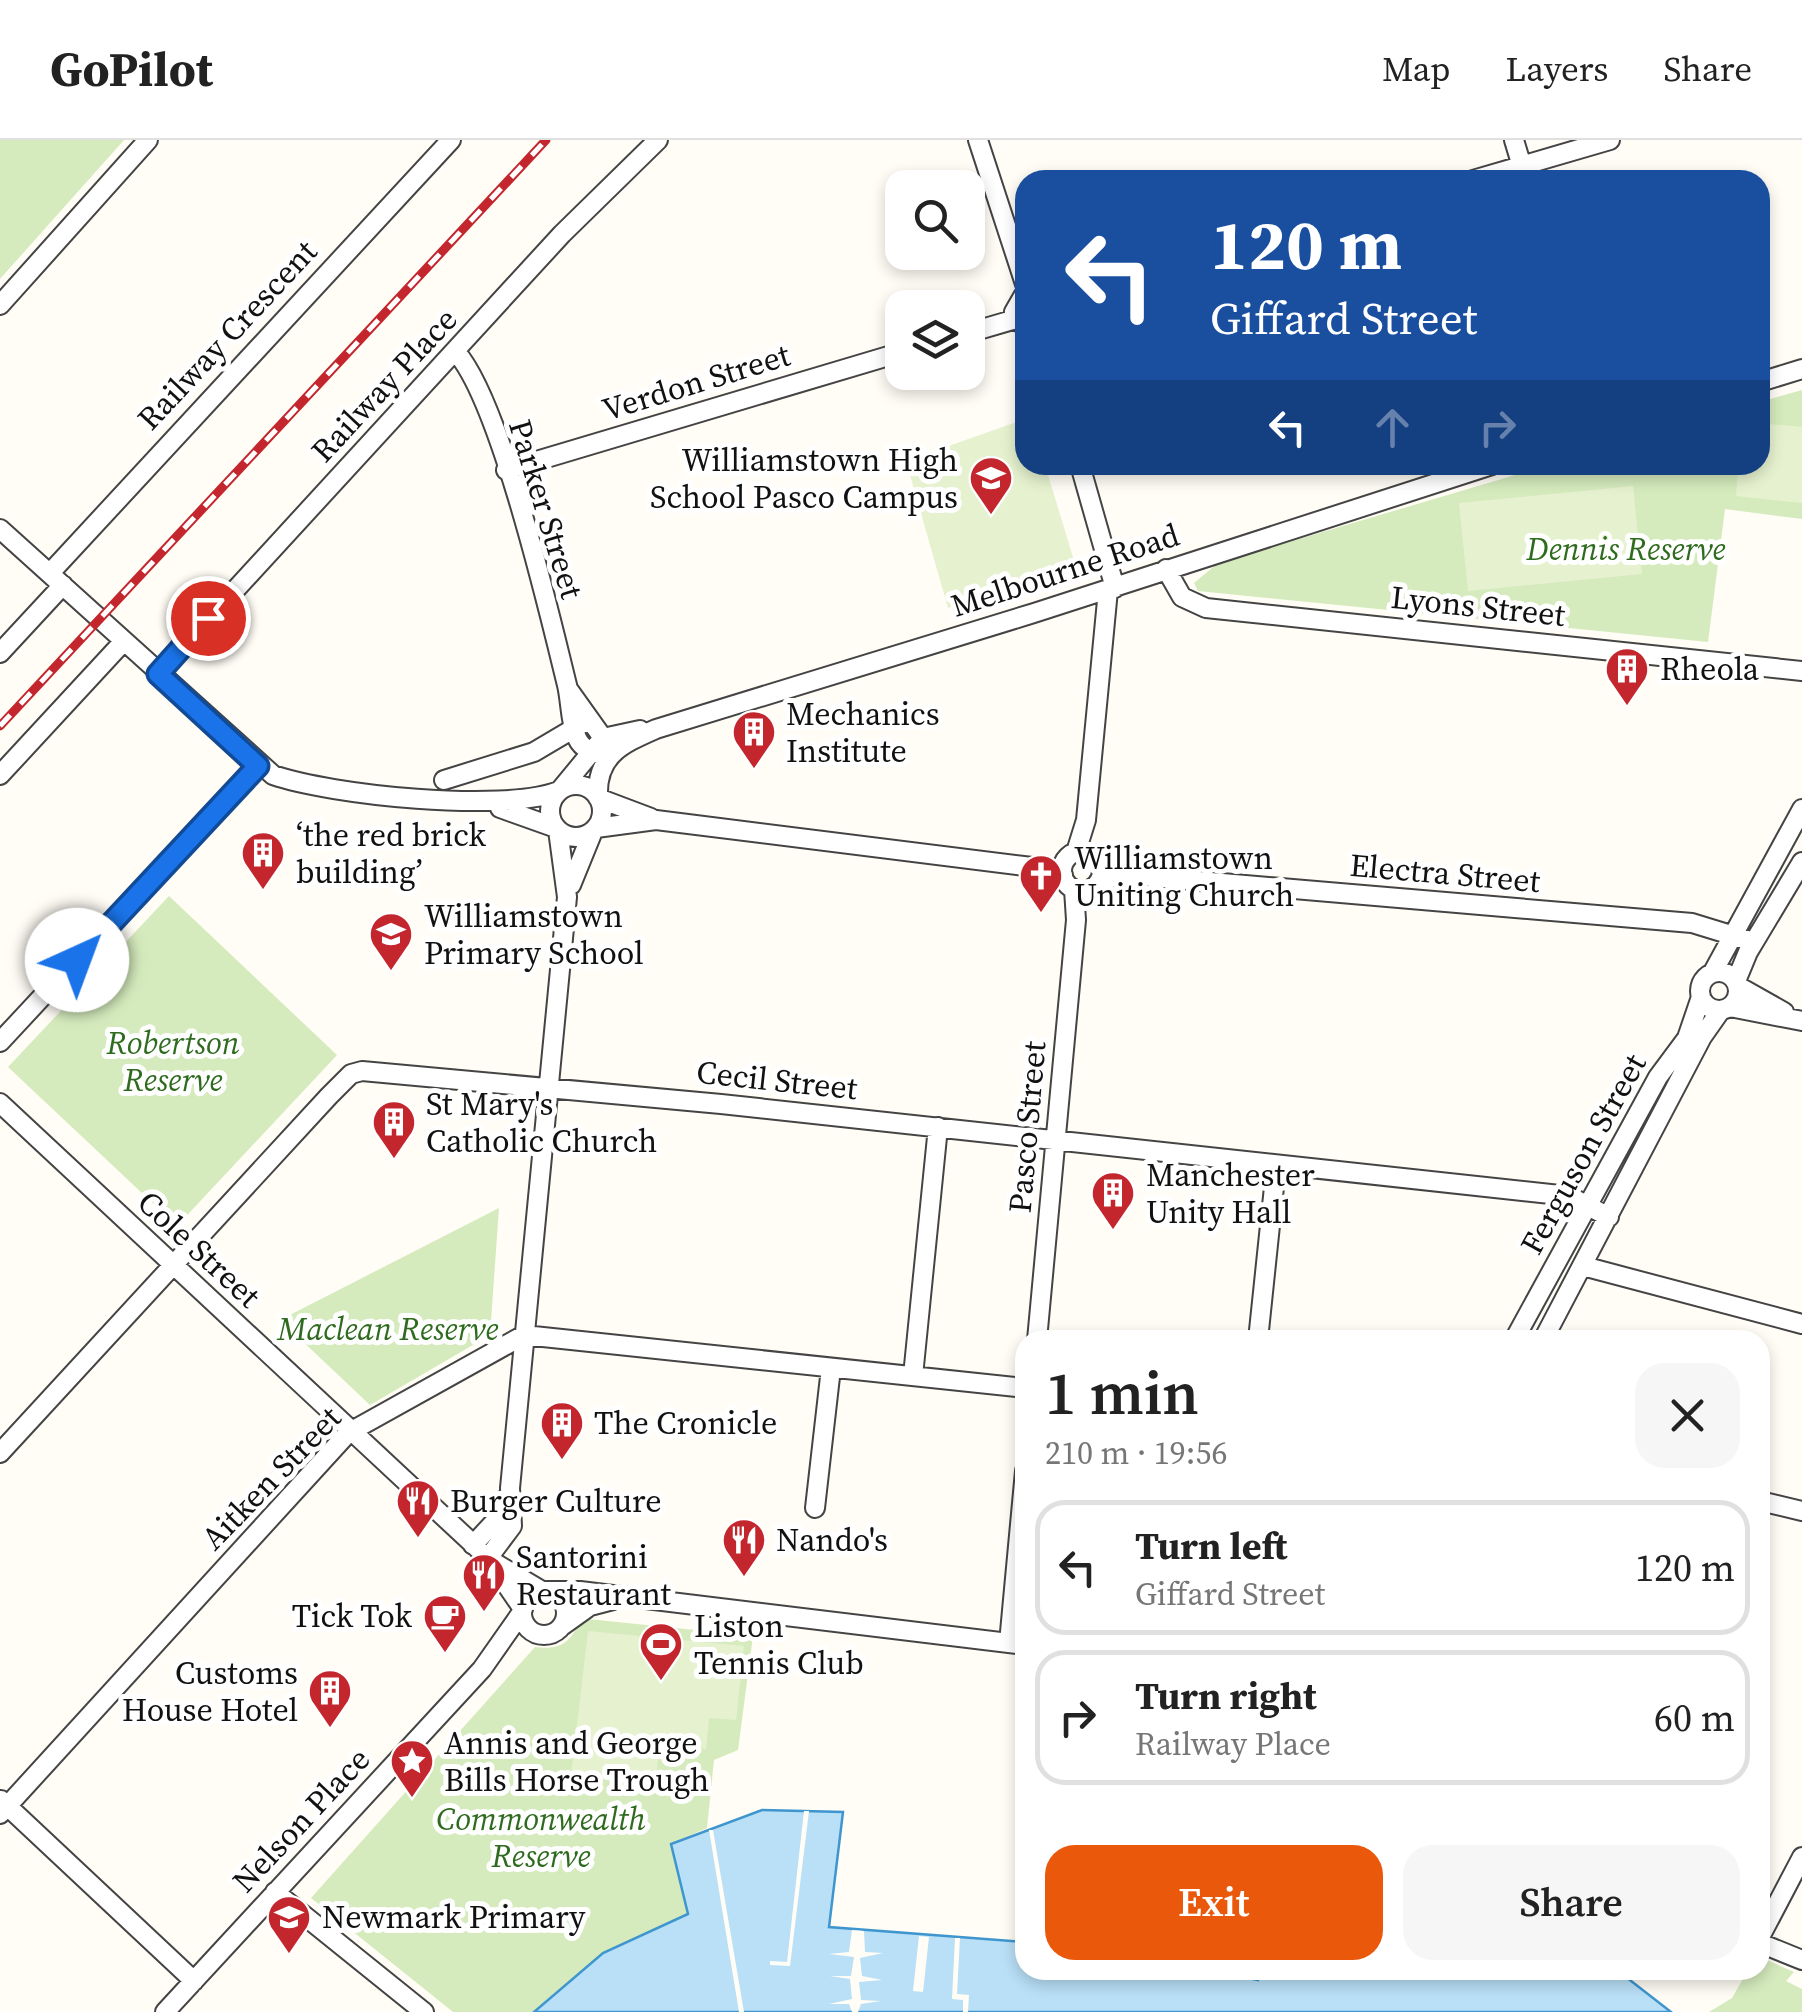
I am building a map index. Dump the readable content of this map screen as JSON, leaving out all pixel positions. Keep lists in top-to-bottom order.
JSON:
{
  "streets": {
    "street": [
      "Railway Crescent",
      "Verdon Street",
      "Railway Place",
      "Parker Street",
      "Melbourne Road",
      "Lyons Street",
      "Electra Street",
      "Cecil Street",
      "Pasco Street",
      "Ferguson Street",
      "Cole Street",
      "Aitken Street",
      "Nelson Place"
    ]
  },
  "crossings": [
    ["Verdon Street", "Parker Street"],
    ["Railway Place", "Parker Street"],
    ["Parker Street", "Melbourne Road"],
    ["Melbourne Road", "Lyons Street"],
    ["Melbourne Road", "Pasco Street"],
    ["Electra Street", "Pasco Street"],
    ["Cecil Street", "Pasco Street"],
    ["Cecil Street", "Ferguson Street"],
    ["Cecil Street", "Cole Street"],
    ["Cole Street", "Aitken Street"],
    ["Cole Street", "Nelson Place"]
  ],
  "parks": [
    "Dennis Reserve",
    "Robertson Reserve",
    "Maclean Reserve",
    "Commonwealth Reserve"
  ],
  "places": {
    "school or university": ["Williamstown High School Pasco Campus", "Williamstown Primary School", "Newmark Primary"],
    "building": [
      "Rheola",
      "Mechanics Institute",
      "‘the red brick building’",
      "St Mary's Catholic Church",
      "Manchester Unity Hall",
      "The Cronicle",
      "Customs House Hotel"
    ],
    "church": ["Williamstown Uniting Church"],
    "restaurant": ["Burger Culture", "Nando's", "Santorini Restaurant"],
    "cafe": ["Tick Tok"],
    "sports": ["Liston Tennis Club"],
    "place": ["Annis and George Bills Horse Trough"]
  },
  "page": {
    "header": "GoPilot",
    "nav": ["Map", "Layers", "Share"],
    "turn": ["120 m", "Giffard Street"],
    "heading": ["1 min", "210 m · 19:56"],
    "list": [
      {
        "name": "Turn left",
        "note": "Giffard Street",
        "value": "120 m"
      },
      {
        "name": "Turn right",
        "note": "Railway Place",
        "value": "60 m"
      }
    ],
    "buttons": ["Exit", "Share"]
  }
}
